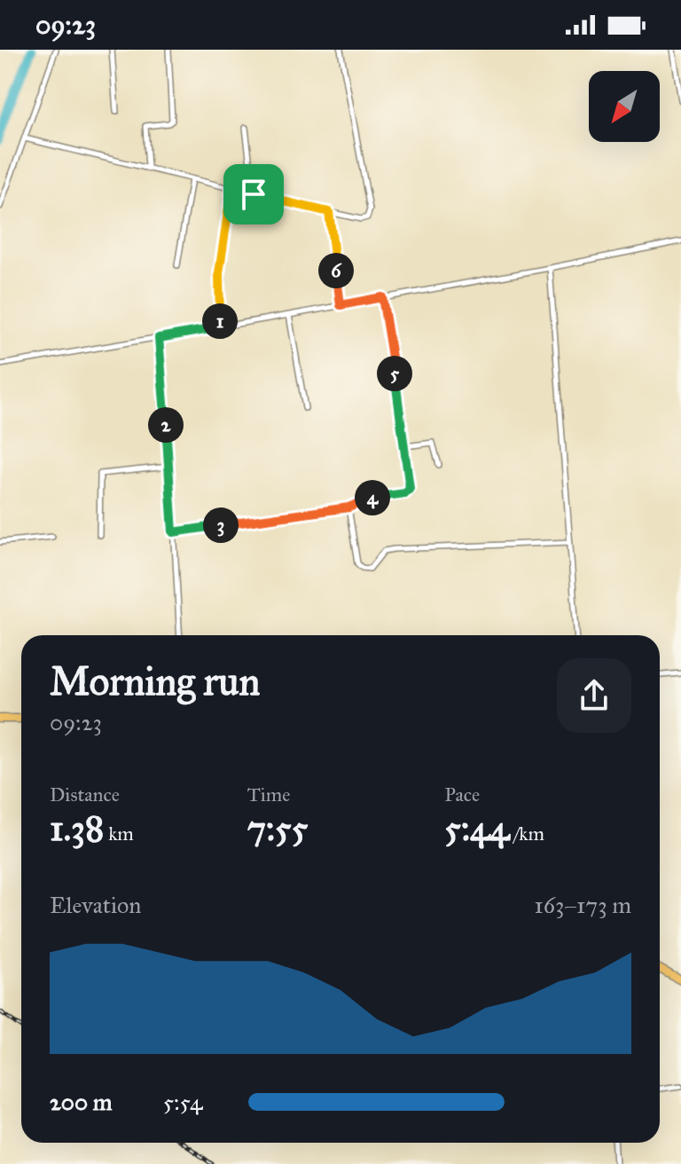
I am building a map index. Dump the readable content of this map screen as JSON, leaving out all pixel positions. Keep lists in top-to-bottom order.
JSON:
{
  "north": "bottom left",
  "page": {
    "status": "09:23",
    "pins": [
      "6",
      "1",
      "5",
      "2",
      "4",
      "3"
    ],
    "heading": ["Morning run", "09:23"],
    "stats": [
      ["Distance", "1.38 km"],
      ["Time", "7:55"],
      ["Pace", "5:44 /km"]
    ],
    "chart": ["Elevation", "163–173 m"],
    "list": [
      {
        "name": "200 m",
        "note": "5:54"
      }
    ]
  }
}
